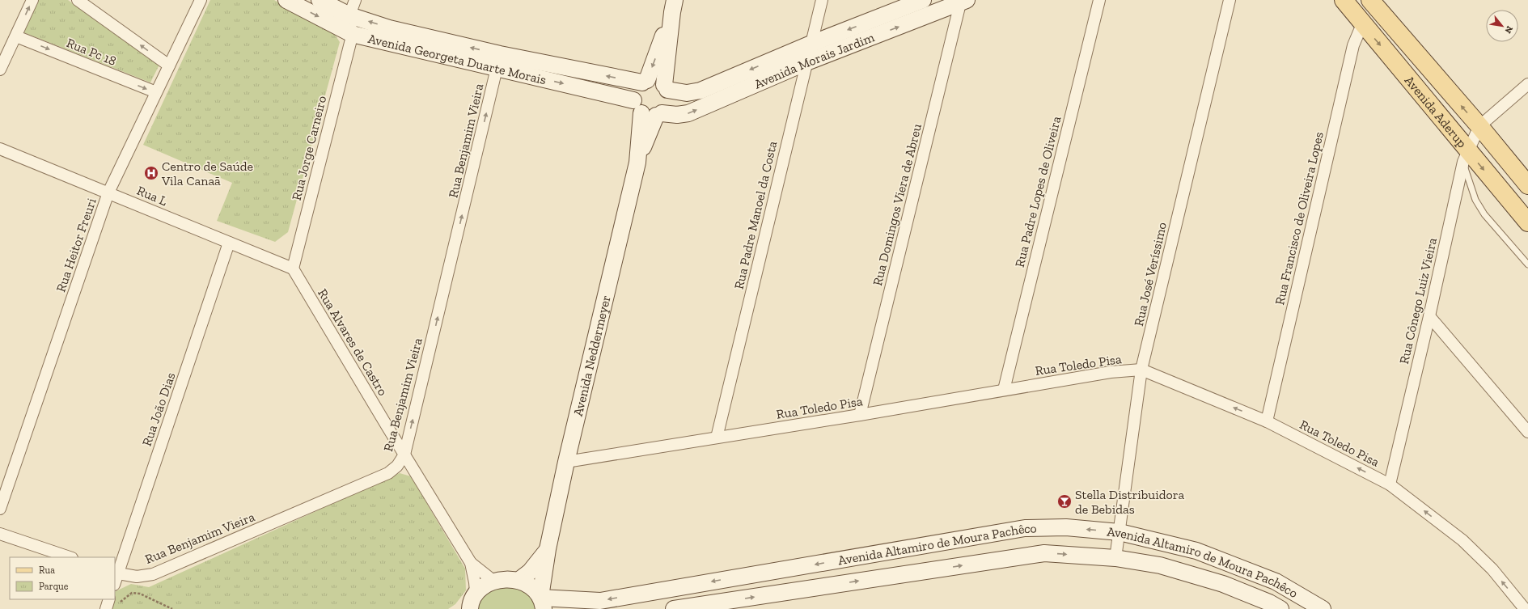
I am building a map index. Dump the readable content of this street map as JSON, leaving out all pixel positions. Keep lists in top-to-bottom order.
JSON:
{
  "streets": {
    "main road": [
      "Avenida Georgeta Duarte Morais",
      "Avenida Morais Jardim",
      "Avenida Aderup",
      "Avenida Neddermeyer",
      "Avenida Altamiro de Moura Pachêco"
    ],
    "street": [
      "Rua Pc 18",
      "Rua Benjamim Vieira",
      "Rua Jorge Carneiro",
      "Rua Padre Lopes de Oliveira",
      "Rua L",
      "Rua Domingos Viera de Abreu",
      "Rua Padre Manoel da Costa",
      "Rua Francisco de Oliveira Lopes",
      "Rua Heitor Freuri",
      "Rua José Veríssimo",
      "Rua Cônego Luiz Vieira",
      "Rua Alvares de Castro",
      "Rua Toledo Pisa",
      "Rua João Dias"
    ]
  },
  "crossings": [
    ["Rua Pc 18", "Rua Heitor Freuri"],
    ["Avenida Georgeta Duarte Morais", "Avenida Morais Jardim"],
    ["Avenida Georgeta Duarte Morais", "Rua Benjamim Vieira"],
    ["Avenida Georgeta Duarte Morais", "Rua Jorge Carneiro"],
    ["Avenida Georgeta Duarte Morais", "Avenida Neddermeyer"],
    ["Avenida Morais Jardim", "Rua Domingos Viera de Abreu"],
    ["Avenida Morais Jardim", "Rua Padre Manoel da Costa"],
    ["Avenida Morais Jardim", "Avenida Neddermeyer"],
    ["Avenida Aderup", "Rua Francisco de Oliveira Lopes"],
    ["Avenida Aderup", "Rua Cônego Luiz Vieira"],
    ["Rua Benjamim Vieira", "Rua Alvares de Castro"],
    ["Rua Benjamim Vieira", "Rua João Dias"],
    ["Rua Jorge Carneiro", "Rua L"],
    ["Rua Jorge Carneiro", "Rua Alvares de Castro"],
    ["Rua Padre Lopes de Oliveira", "Rua Toledo Pisa"],
    ["Rua L", "Rua Heitor Freuri"],
    ["Rua L", "Rua Alvares de Castro"],
    ["Rua L", "Rua João Dias"],
    ["Rua Domingos Viera de Abreu", "Rua Toledo Pisa"],
    ["Rua Padre Manoel da Costa", "Rua Toledo Pisa"],
    ["Rua Francisco de Oliveira Lopes", "Rua Toledo Pisa"],
    ["Rua José Veríssimo", "Rua Toledo Pisa"],
    ["Rua José Veríssimo", "Avenida Altamiro de Moura Pachêco"],
    ["Rua Cônego Luiz Vieira", "Rua Toledo Pisa"],
    ["Avenida Neddermeyer", "Rua Toledo Pisa"],
    ["Avenida Neddermeyer", "Avenida Altamiro de Moura Pachêco"]
  ],
  "one_way": ["Rua Benjamim Vieira", "Rua Toledo Pisa"],
  "places": {
    "hospital": ["Centro de Saúde Vila Canaã"],
    "bar": ["Stella Distribuidora de Bebidas"]
  },
  "legend": ["Rua", "Parque"],
  "north": "bottom right"
}
